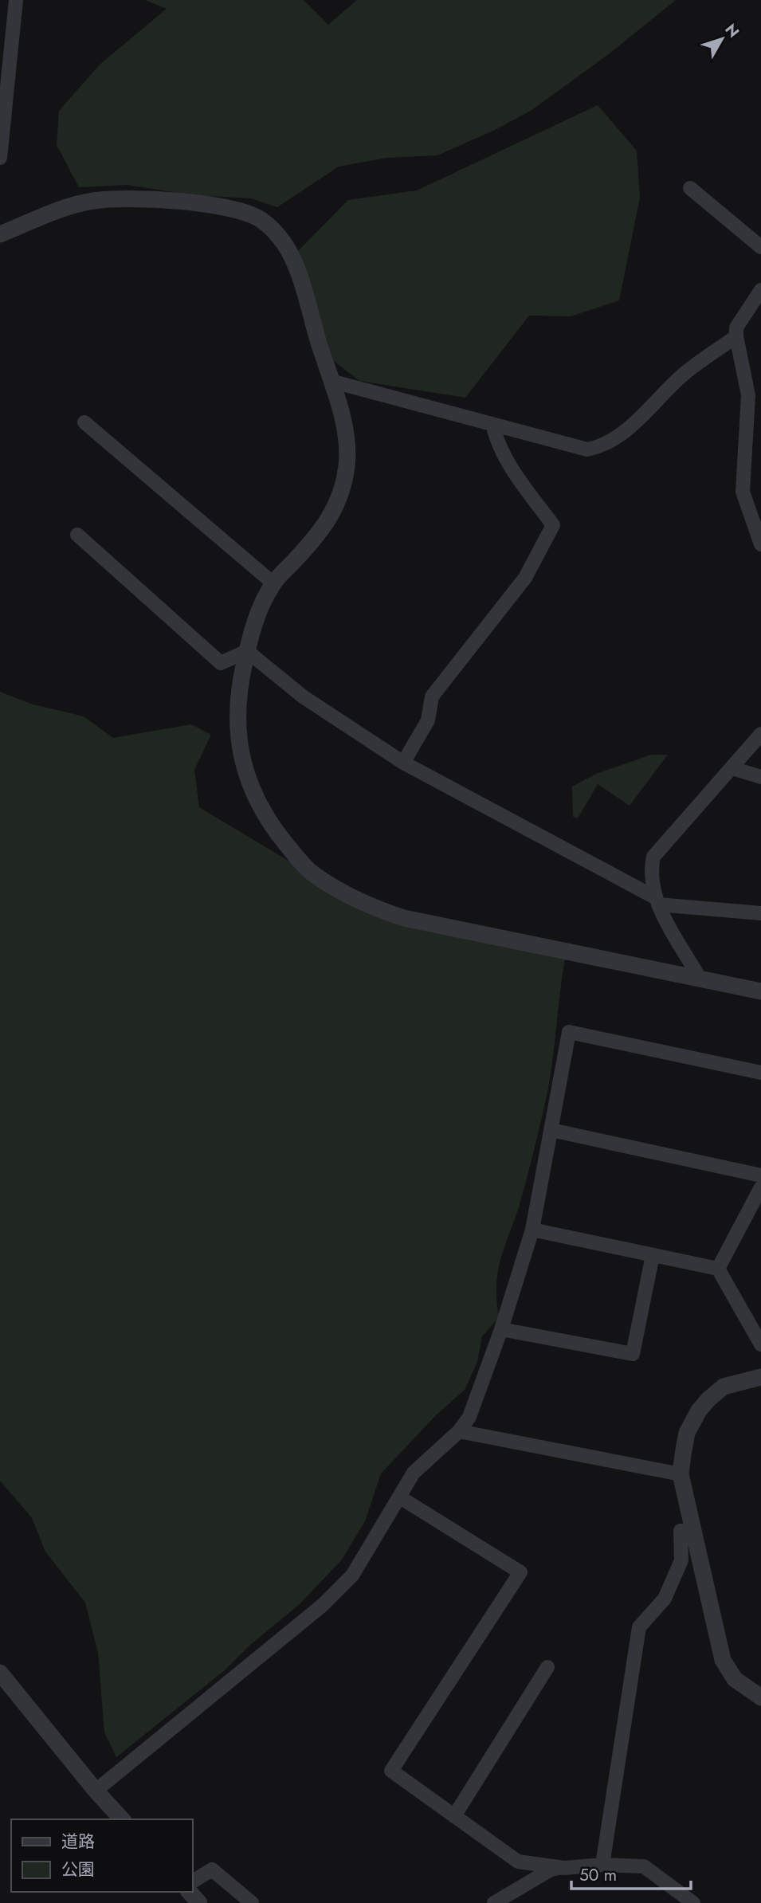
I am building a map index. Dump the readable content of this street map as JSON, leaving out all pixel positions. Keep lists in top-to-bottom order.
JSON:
{
  "legend": ["道路", "公園"],
  "scale_bar": "50 m",
  "north": "top right"
}
